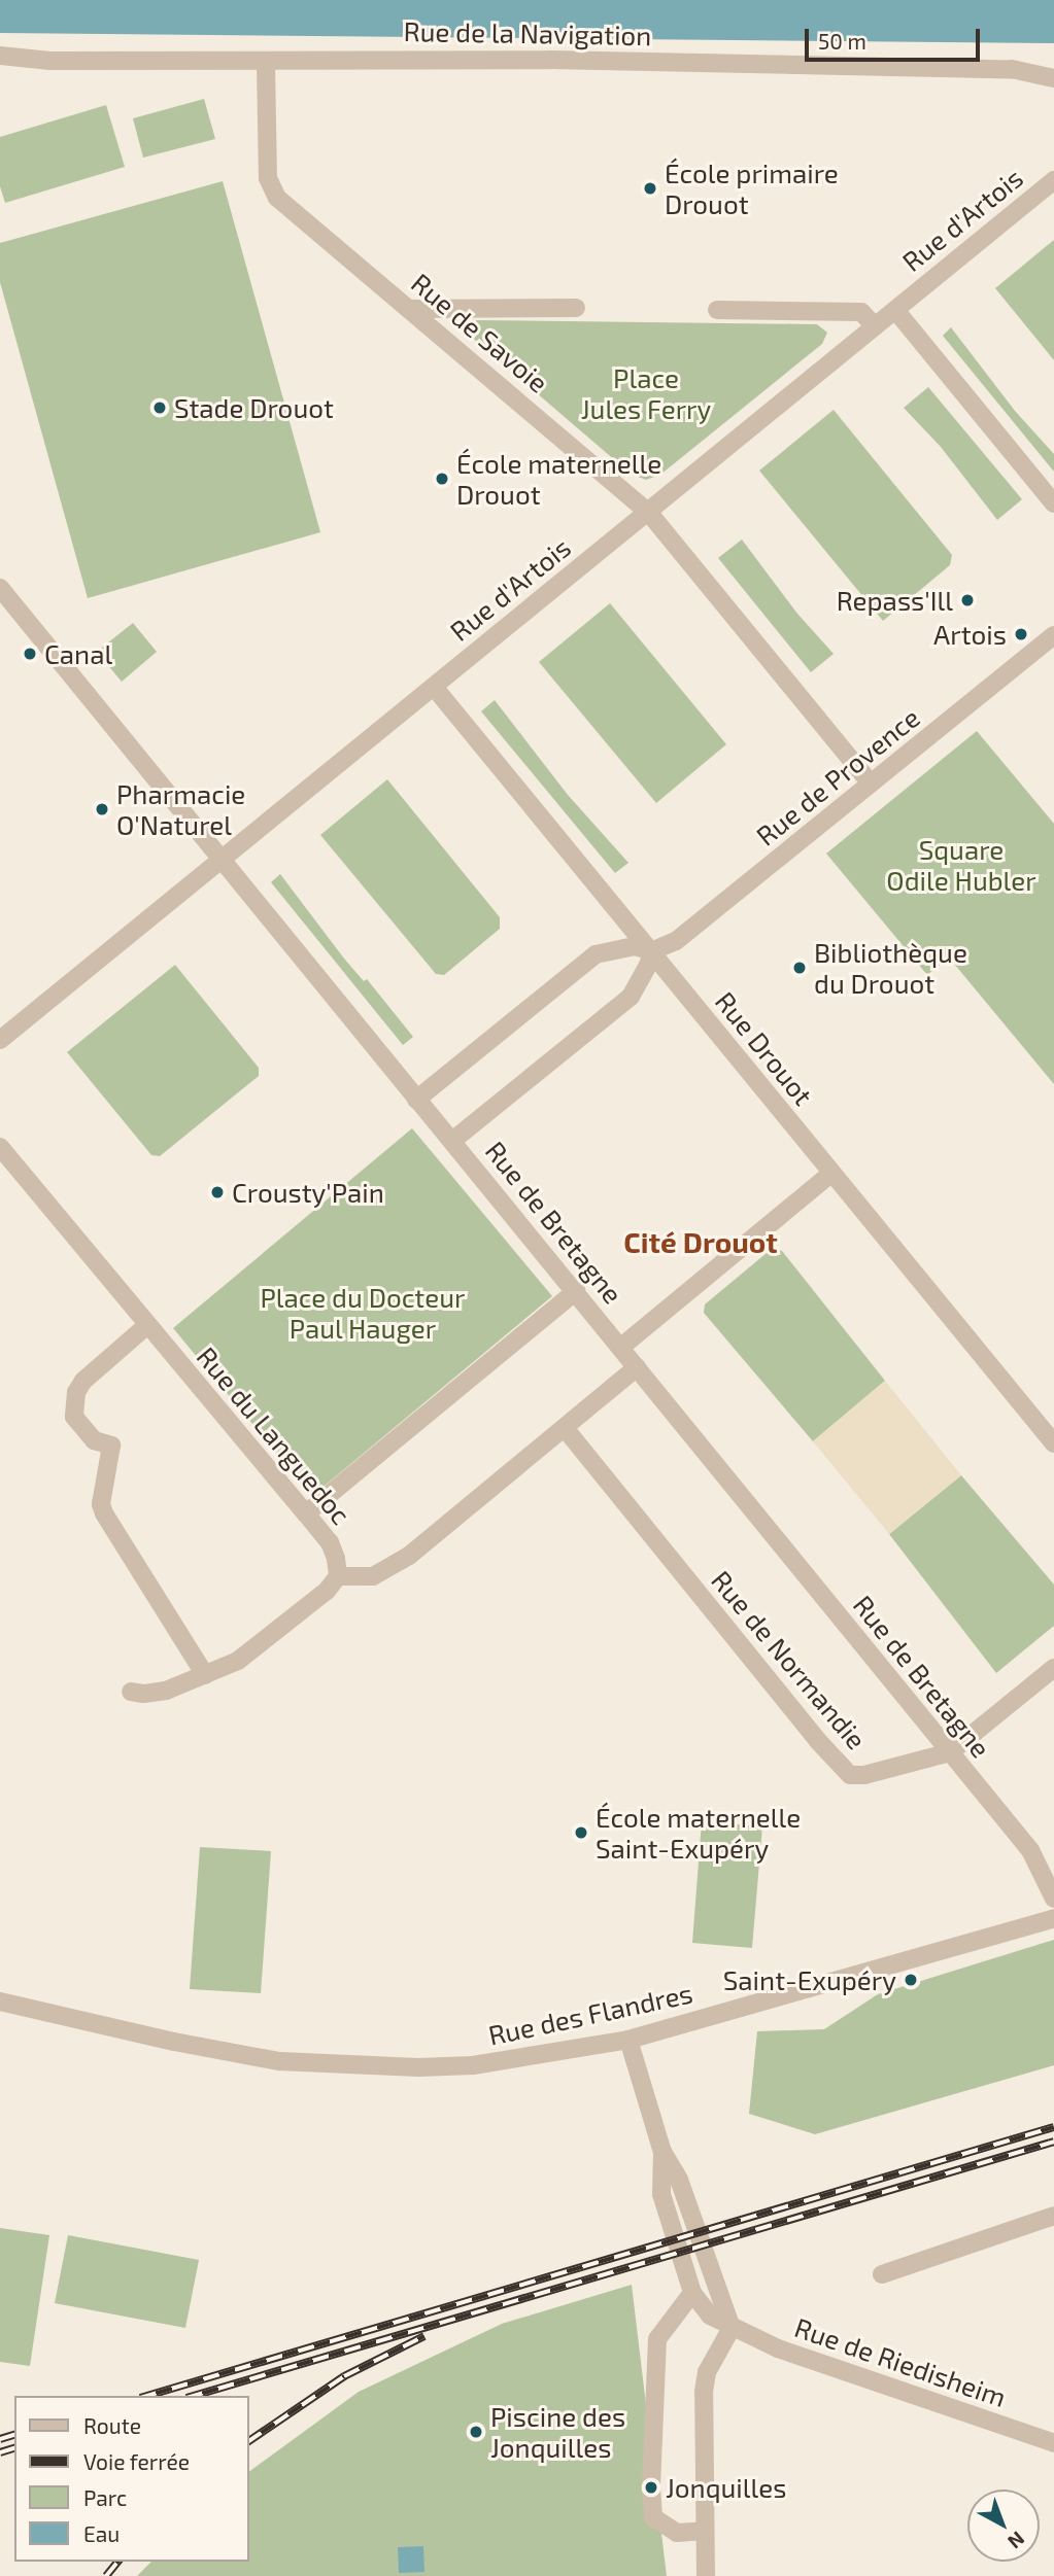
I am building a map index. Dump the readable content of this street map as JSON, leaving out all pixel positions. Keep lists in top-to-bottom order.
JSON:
{
  "streets": {
    "street": [
      "Rue de la Navigation",
      "Rue d'Artois",
      "Rue de Savoie",
      "Rue de Provence",
      "Rue Drouot",
      "Rue de Bretagne",
      "Rue du Languedoc",
      "Rue de Normandie",
      "Rue des Flandres",
      "Rue de Riedisheim"
    ]
  },
  "crossings": [
    ["Rue de la Navigation", "Rue de Savoie"],
    ["Rue d'Artois", "Rue de Savoie"],
    ["Rue d'Artois", "Rue Drouot"],
    ["Rue d'Artois", "Rue de Bretagne"],
    ["Rue de Savoie", "Rue de Provence"],
    ["Rue de Provence", "Rue Drouot"],
    ["Rue de Provence", "Rue de Bretagne"],
    ["Rue de Bretagne", "Rue de Normandie"]
  ],
  "districts": ["Cité Drouot"],
  "parks": ["Place Jules Ferry", "Square Odile Hubler", "Place du Docteur Paul Hauger"],
  "places": [
    "École primaire Drouot",
    "Stade Drouot",
    "École maternelle Drouot",
    "Repass'Ill",
    "Artois",
    "Canal",
    "Pharmacie O'Naturel",
    "Bibliothèque du Drouot",
    "Crousty'Pain",
    "École maternelle Saint-Exupéry",
    "Saint-Exupéry",
    "Piscine des Jonquilles",
    "Jonquilles"
  ],
  "legend": [
    "Route",
    "Voie ferrée",
    "Parc",
    "Eau"
  ],
  "scale_bar": "50 m",
  "north": "bottom right"
}
